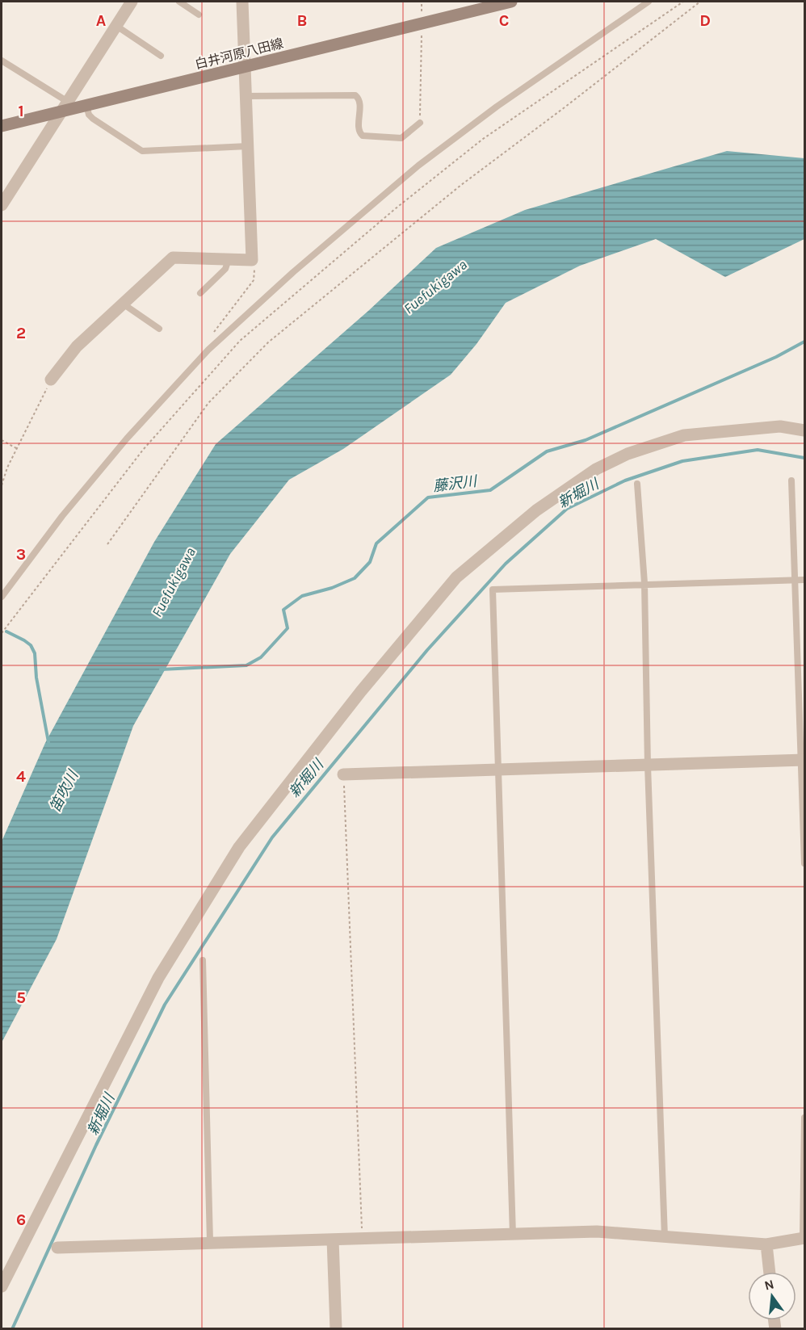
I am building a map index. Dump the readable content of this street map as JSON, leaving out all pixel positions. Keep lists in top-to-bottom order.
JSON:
{
  "streets": {
    "main road": ["白井河原八田線"]
  },
  "water": [
    "Fuefukigawa",
    "藤沢川",
    "新堀川",
    "笛吹川"
  ],
  "north": "top",
  "grid": {
    "columns": [
      "A",
      "B",
      "C",
      "D"
    ],
    "rows": [
      "1",
      "2",
      "3",
      "4",
      "5",
      "6"
    ]
  }
}
